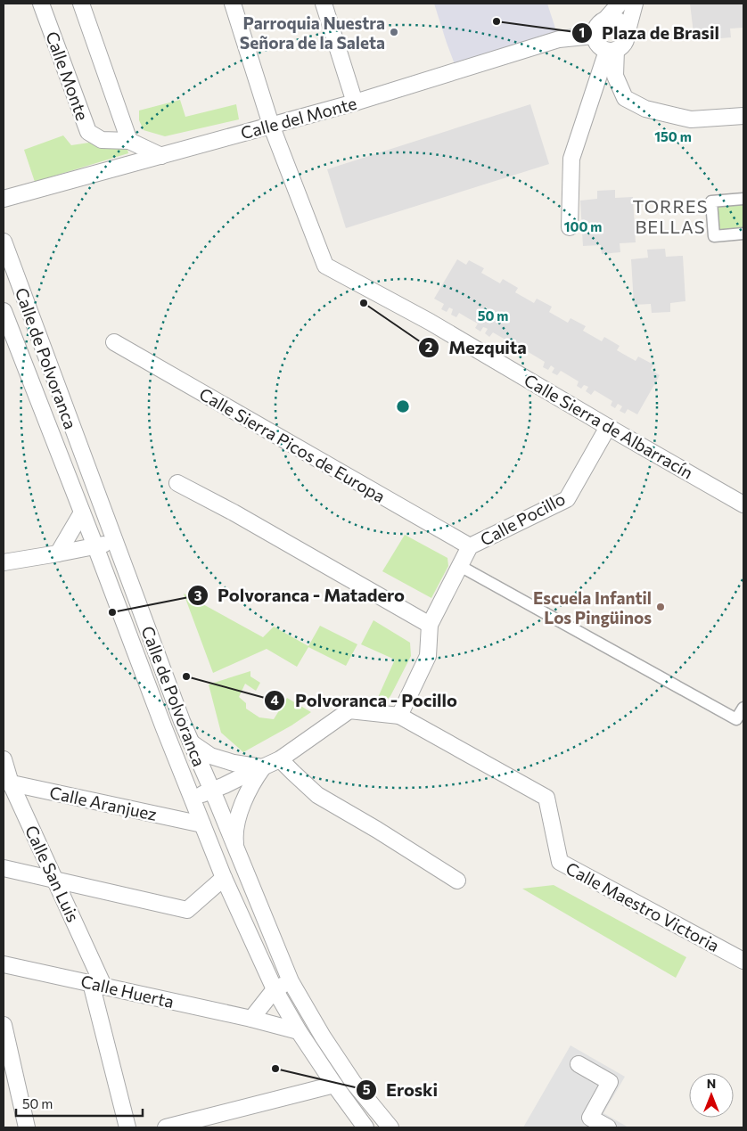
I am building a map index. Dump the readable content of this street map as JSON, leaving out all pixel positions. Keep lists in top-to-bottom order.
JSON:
{
  "streets": {
    "street": [
      "Calle Monte",
      "Calle del Monte",
      "Calle de Polvoranca",
      "Calle Sierra de Albarracín",
      "Calle Sierra Picos de Europa",
      "Calle Pocillo",
      "Calle Aranjuez",
      "Calle San Luis",
      "Calle Maestro Victoria",
      "Calle Huerta"
    ]
  },
  "crossings": [
    ["Calle Monte", "Calle del Monte"],
    ["Calle del Monte", "Calle Sierra de Albarracín"],
    ["Calle de Polvoranca", "Calle Aranjuez"],
    ["Calle de Polvoranca", "Calle Huerta"],
    ["Calle Sierra de Albarracín", "Calle Pocillo"],
    ["Calle Sierra Picos de Europa", "Calle Pocillo"],
    ["Calle Pocillo", "Calle Maestro Victoria"],
    ["Calle Aranjuez", "Calle San Luis"],
    ["Calle San Luis", "Calle Huerta"]
  ],
  "districts": ["TORRES BELLAS"],
  "places": [
    "Plaza de Brasil",
    "Parroquia Nuestra Señora de la Saleta",
    "Mezquita",
    "Escuela Infantil Los Pingüinos",
    "Polvoranca - Matadero",
    "Polvoranca - Pocillo",
    "Eroski"
  ],
  "scale_bar": "50 m",
  "north": "top",
  "rings": ["150 m", "100 m", "50 m"]
}
